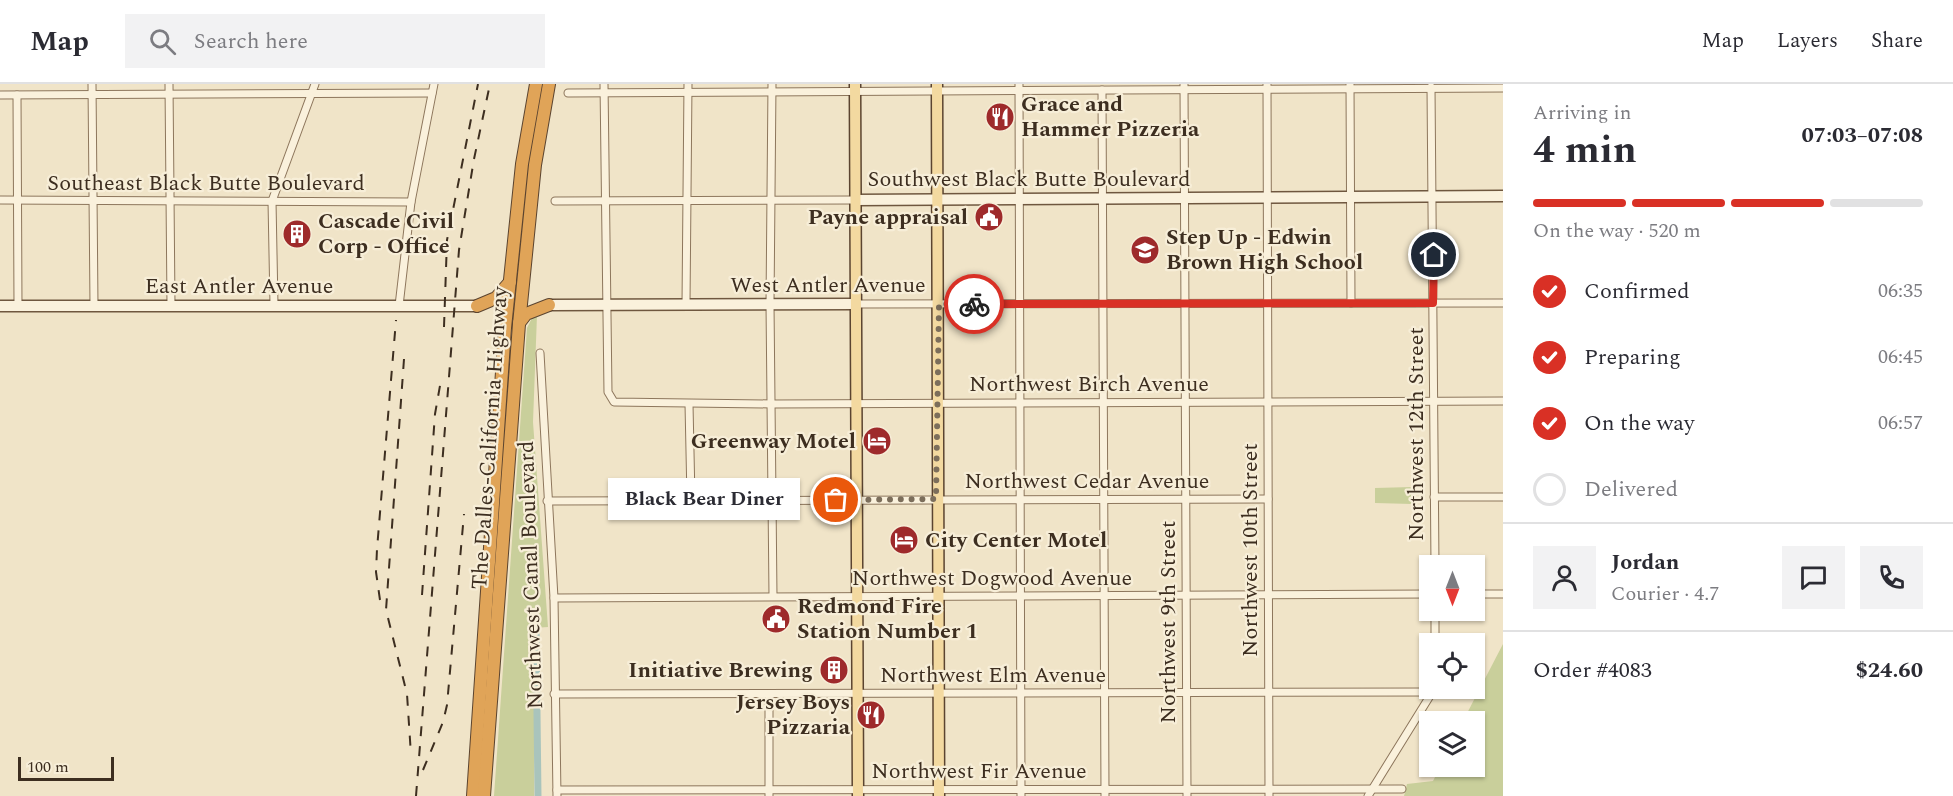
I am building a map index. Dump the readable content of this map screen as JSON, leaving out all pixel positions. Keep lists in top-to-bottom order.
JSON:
{
  "streets": {
    "highway": ["The Dalles-California Highway"],
    "street": [
      "Southwest Black Butte Boulevard",
      "Southeast Black Butte Boulevard",
      "West Antler Avenue",
      "East Antler Avenue",
      "Northwest Birch Avenue",
      "Northwest 12th Street",
      "Northwest Cedar Avenue",
      "Northwest 10th Street",
      "Northwest Canal Boulevard",
      "Northwest Dogwood Avenue",
      "Northwest 9th Street",
      "Northwest Elm Avenue",
      "Northwest Fir Avenue"
    ]
  },
  "crossings": [
    ["Southwest Black Butte Boulevard", "Northwest 12th Street"],
    ["Southwest Black Butte Boulevard", "Northwest 10th Street"],
    ["Southwest Black Butte Boulevard", "Northwest 9th Street"],
    ["West Antler Avenue", "Northwest Birch Avenue"],
    ["West Antler Avenue", "Northwest 12th Street"],
    ["West Antler Avenue", "Northwest 10th Street"],
    ["West Antler Avenue", "Northwest 9th Street"],
    ["Northwest Birch Avenue", "Northwest 12th Street"],
    ["Northwest Birch Avenue", "Northwest 10th Street"],
    ["Northwest Birch Avenue", "Northwest 9th Street"],
    ["Northwest Cedar Avenue", "Northwest 10th Street"],
    ["Northwest Cedar Avenue", "Northwest Canal Boulevard"],
    ["Northwest Cedar Avenue", "Northwest 9th Street"],
    ["Northwest 10th Street", "Northwest Dogwood Avenue"],
    ["Northwest 10th Street", "Northwest Elm Avenue"],
    ["Northwest 10th Street", "Northwest Fir Avenue"],
    ["Northwest Canal Boulevard", "Northwest Dogwood Avenue"],
    ["Northwest Canal Boulevard", "Northwest Elm Avenue"],
    ["Northwest Canal Boulevard", "Northwest Fir Avenue"],
    ["Northwest Dogwood Avenue", "Northwest 9th Street"],
    ["Northwest 9th Street", "Northwest Elm Avenue"],
    ["Northwest 9th Street", "Northwest Fir Avenue"]
  ],
  "places": {
    "restaurant": ["Grace and Hammer Pizzeria", "Jersey Boys Pizzaria"],
    "public building": ["Payne appraisal", "Redmond Fire Station Number 1"],
    "building": ["Cascade Civil Corp - Office", "Initiative Brewing"],
    "school or university": ["Step Up - Edwin Brown High School"],
    "hotel": ["Greenway Motel", "City Center Motel"],
    "other": ["Black Bear Diner"]
  },
  "scale_bar": "100 m",
  "north": "bottom",
  "page": {
    "header": "Map",
    "search": "Search here",
    "nav": ["Map", "Layers", "Share"],
    "heading": ["4 min", "Arriving in", "07:03–07:08"],
    "panel": [
      "Jordan",
      "Courier · 4.7",
      "Order #4083",
      "$24.60"
    ],
    "bar": "On the way · 520 m",
    "list": [
      ["Confirmed", "06:35"],
      ["Preparing", "06:45"],
      ["On the way", "06:57"],
      "Delivered"
    ],
    "bubble": "Black Bear Diner",
    "scale": "100 m"
  }
}
